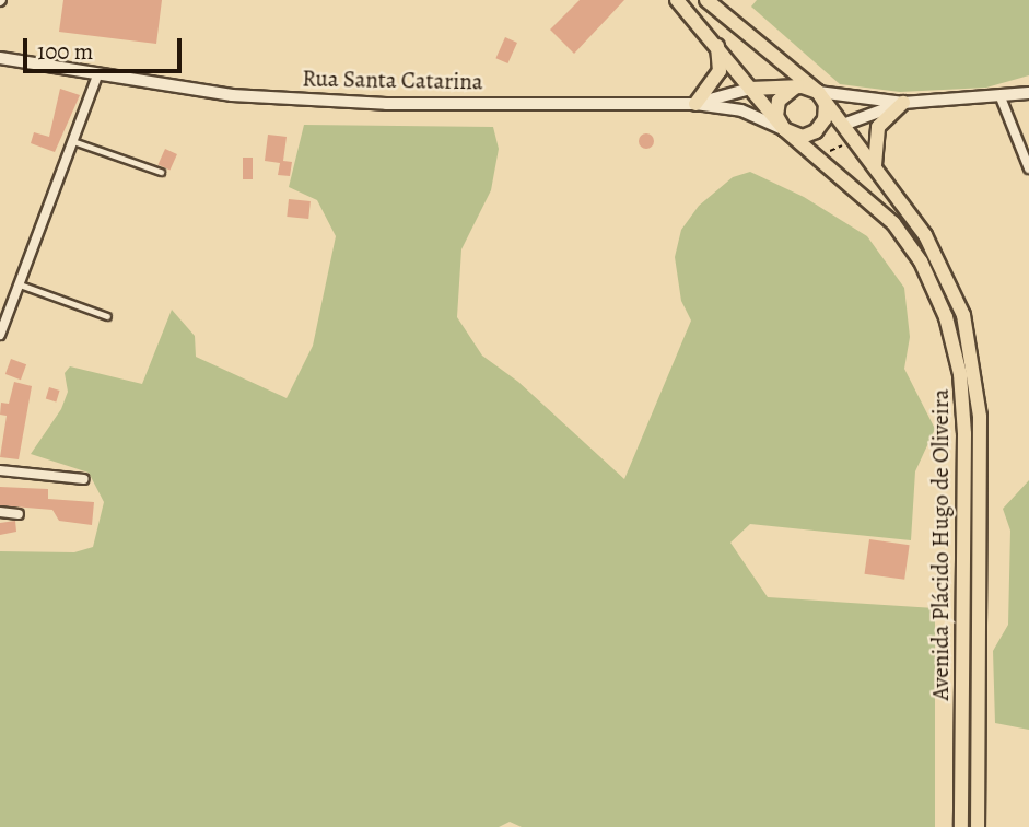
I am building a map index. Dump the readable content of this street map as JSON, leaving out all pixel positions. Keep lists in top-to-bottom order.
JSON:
{
  "streets": {
    "main road": ["Rua Santa Catarina", "Avenida Plácido Hugo de Oliveira"]
  },
  "crossings": [
    ["Rua Santa Catarina", "Avenida Plácido Hugo de Oliveira"]
  ],
  "scale_bar": "100 m"
}
